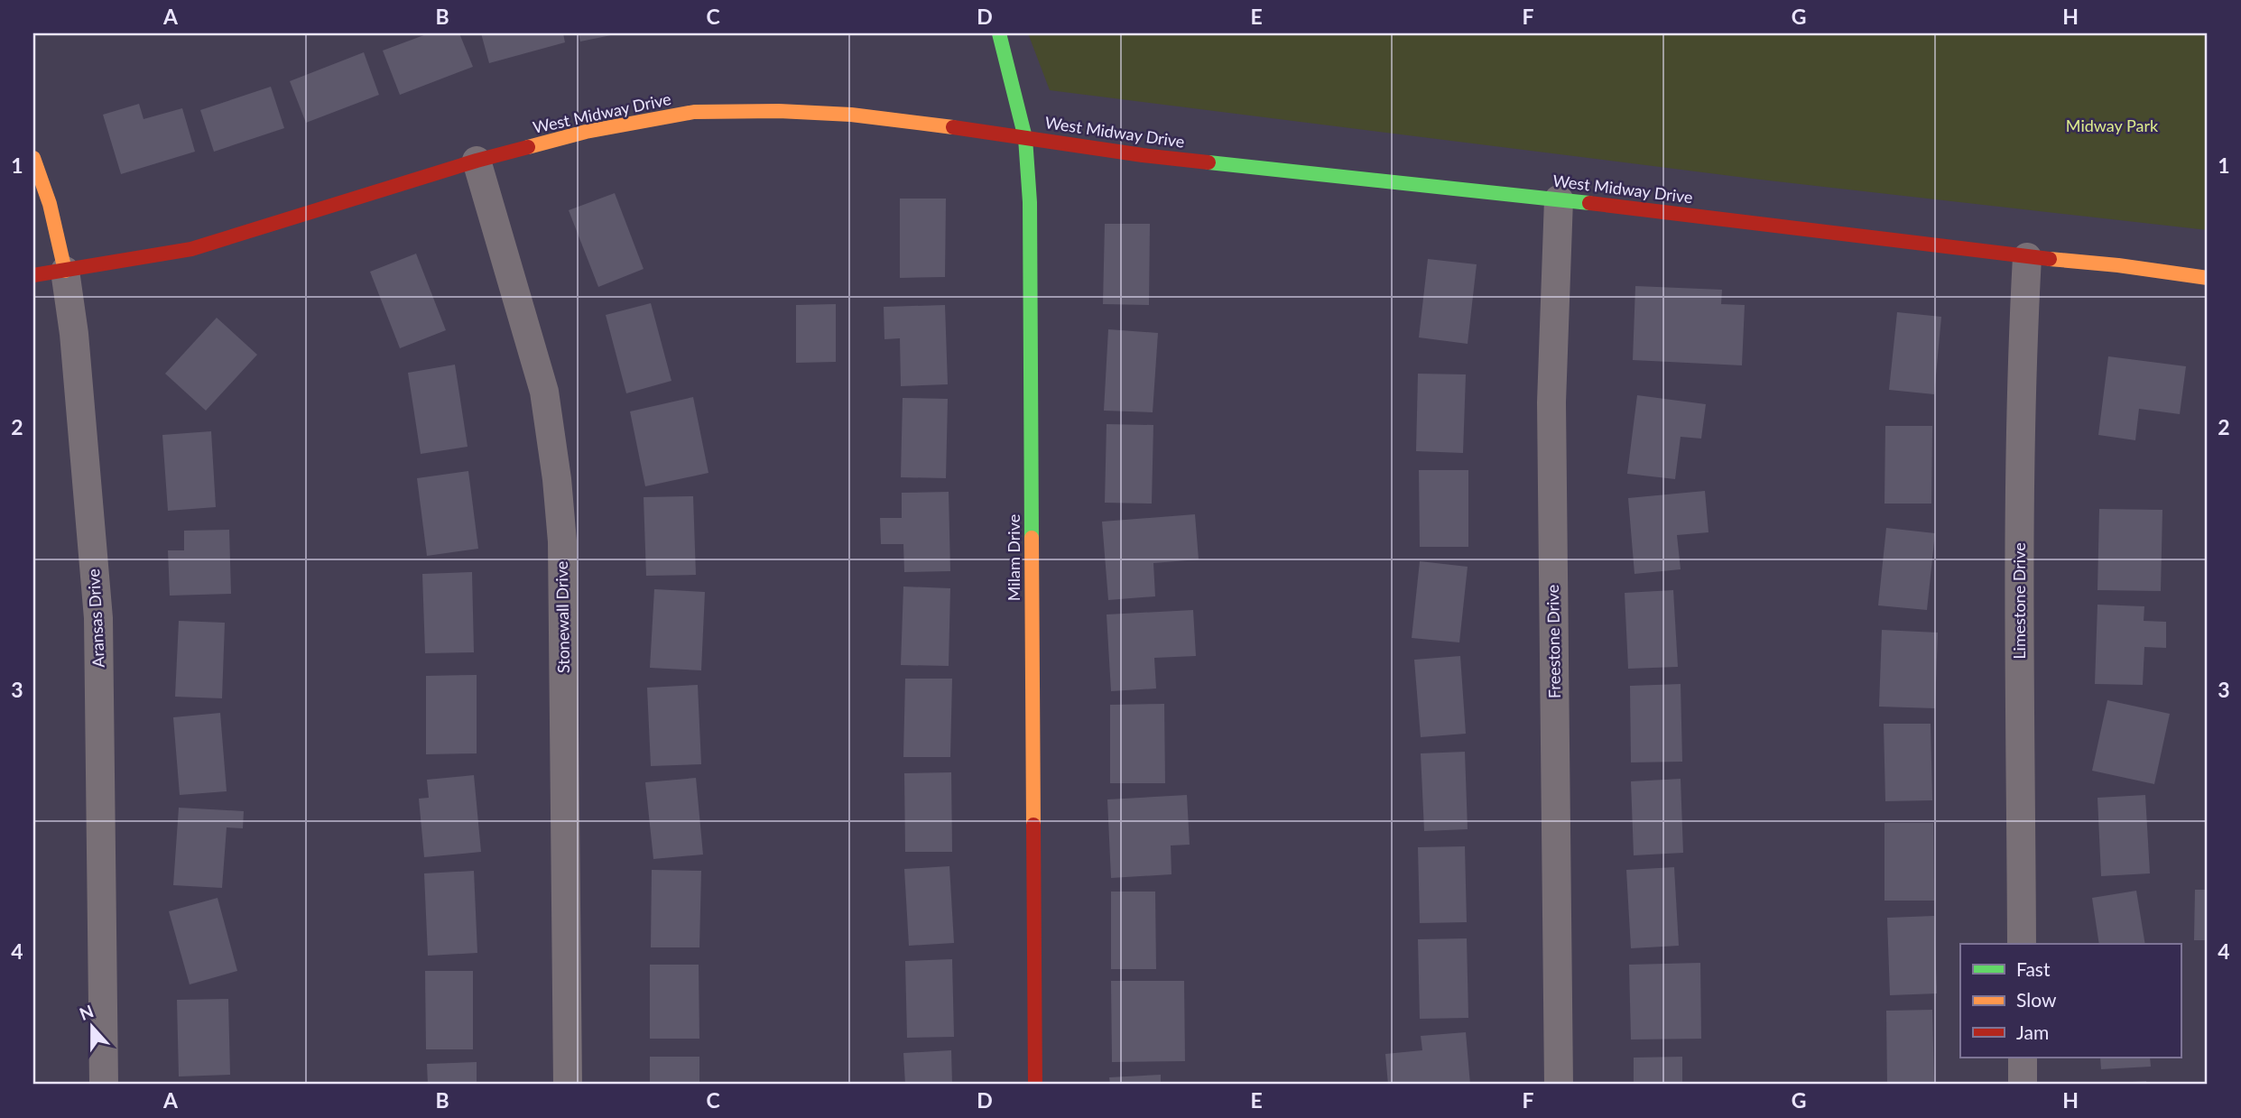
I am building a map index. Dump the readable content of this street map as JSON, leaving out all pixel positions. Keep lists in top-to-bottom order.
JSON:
{
  "streets": {
    "street": [
      "West Midway Drive",
      "Milam Drive",
      "Limestone Drive",
      "Stonewall Drive",
      "Aransas Drive",
      "Freestone Drive"
    ]
  },
  "crossings": [
    ["West Midway Drive", "Milam Drive"],
    ["West Midway Drive", "Limestone Drive"],
    ["West Midway Drive", "Stonewall Drive"],
    ["West Midway Drive", "Aransas Drive"],
    ["West Midway Drive", "Freestone Drive"]
  ],
  "parks": ["Midway Park"],
  "legend": ["Fast", "Slow", "Jam"],
  "north": "top",
  "grid": {
    "columns": [
      "A",
      "B",
      "C",
      "D",
      "E",
      "F",
      "G",
      "H"
    ],
    "rows": [
      "1",
      "2",
      "3",
      "4"
    ]
  }
}
